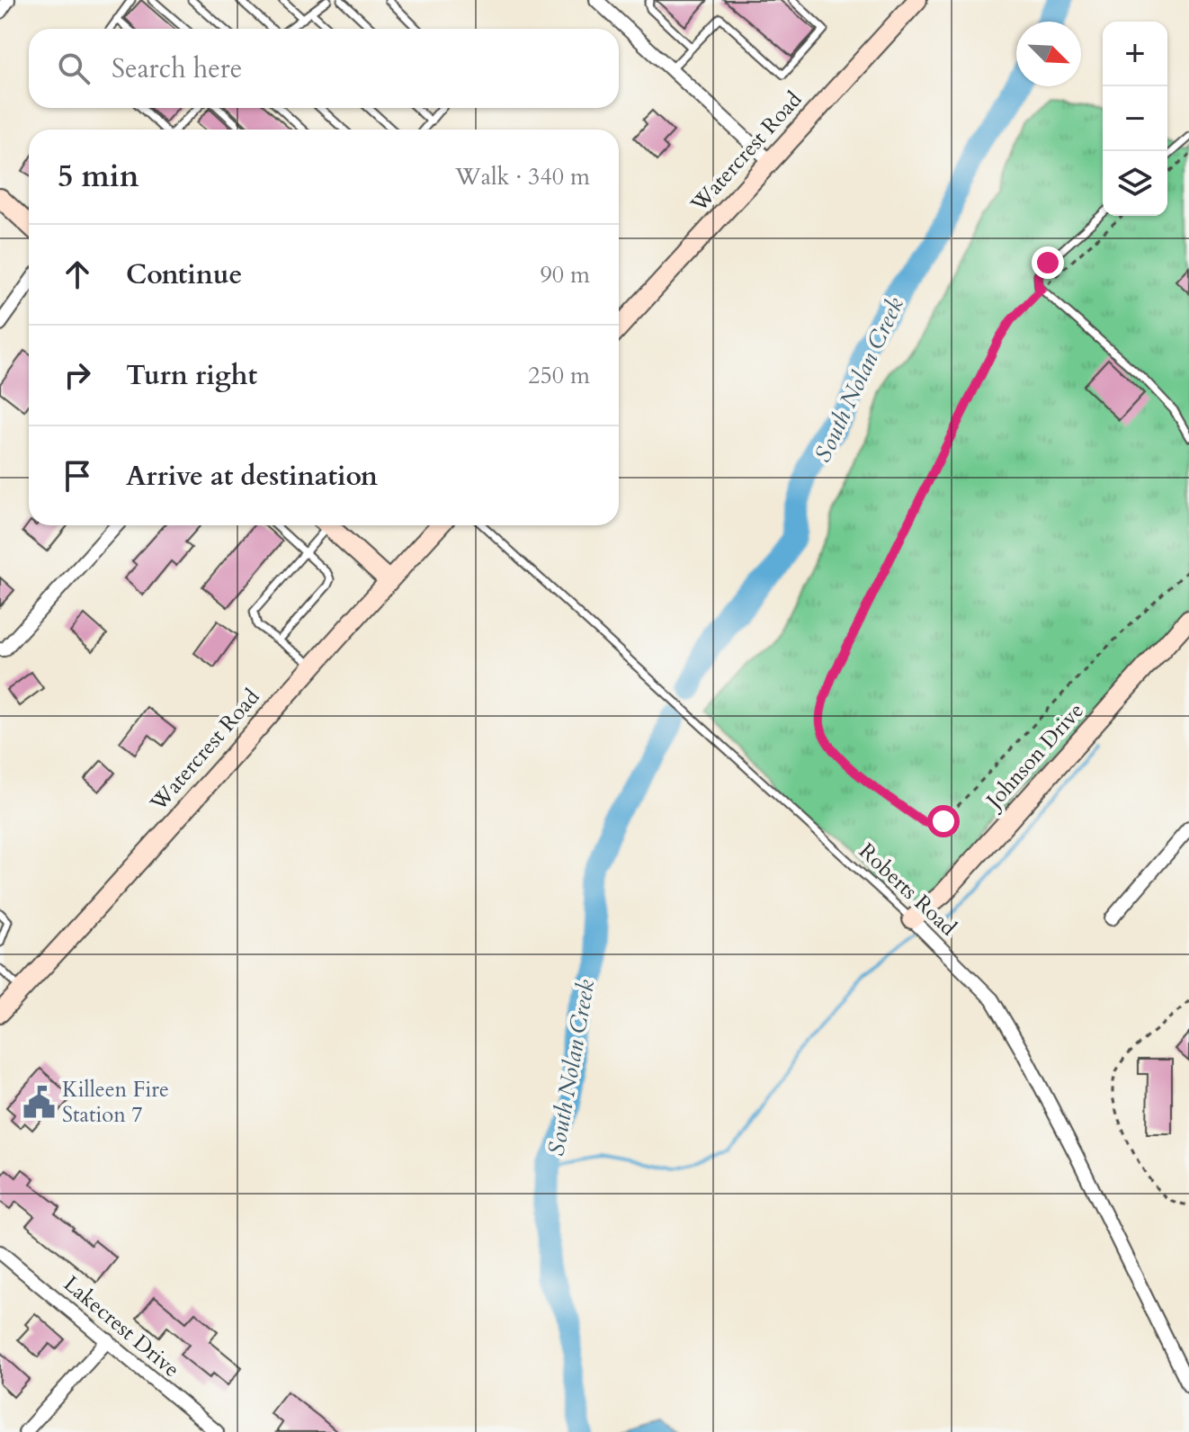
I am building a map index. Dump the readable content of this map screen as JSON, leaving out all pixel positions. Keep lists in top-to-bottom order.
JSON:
{
  "streets": {
    "street": [
      "Watercrest Road",
      "Johnson Drive",
      "Roberts Road",
      "Lakecrest Drive"
    ]
  },
  "crossings": [
    ["Johnson Drive", "Roberts Road"]
  ],
  "water": ["South Nolan Creek"],
  "places": {
    "public building": ["Killeen Fire Station 7"]
  },
  "north": "bottom right",
  "page": {
    "map_buttons": ["+", "−"],
    "search": "Search here",
    "heading": ["5 min", "Walk · 340 m"],
    "list": [
      ["Continue", "90 m"],
      ["Turn right", "250 m"],
      "Arrive at destination"
    ]
  }
}
